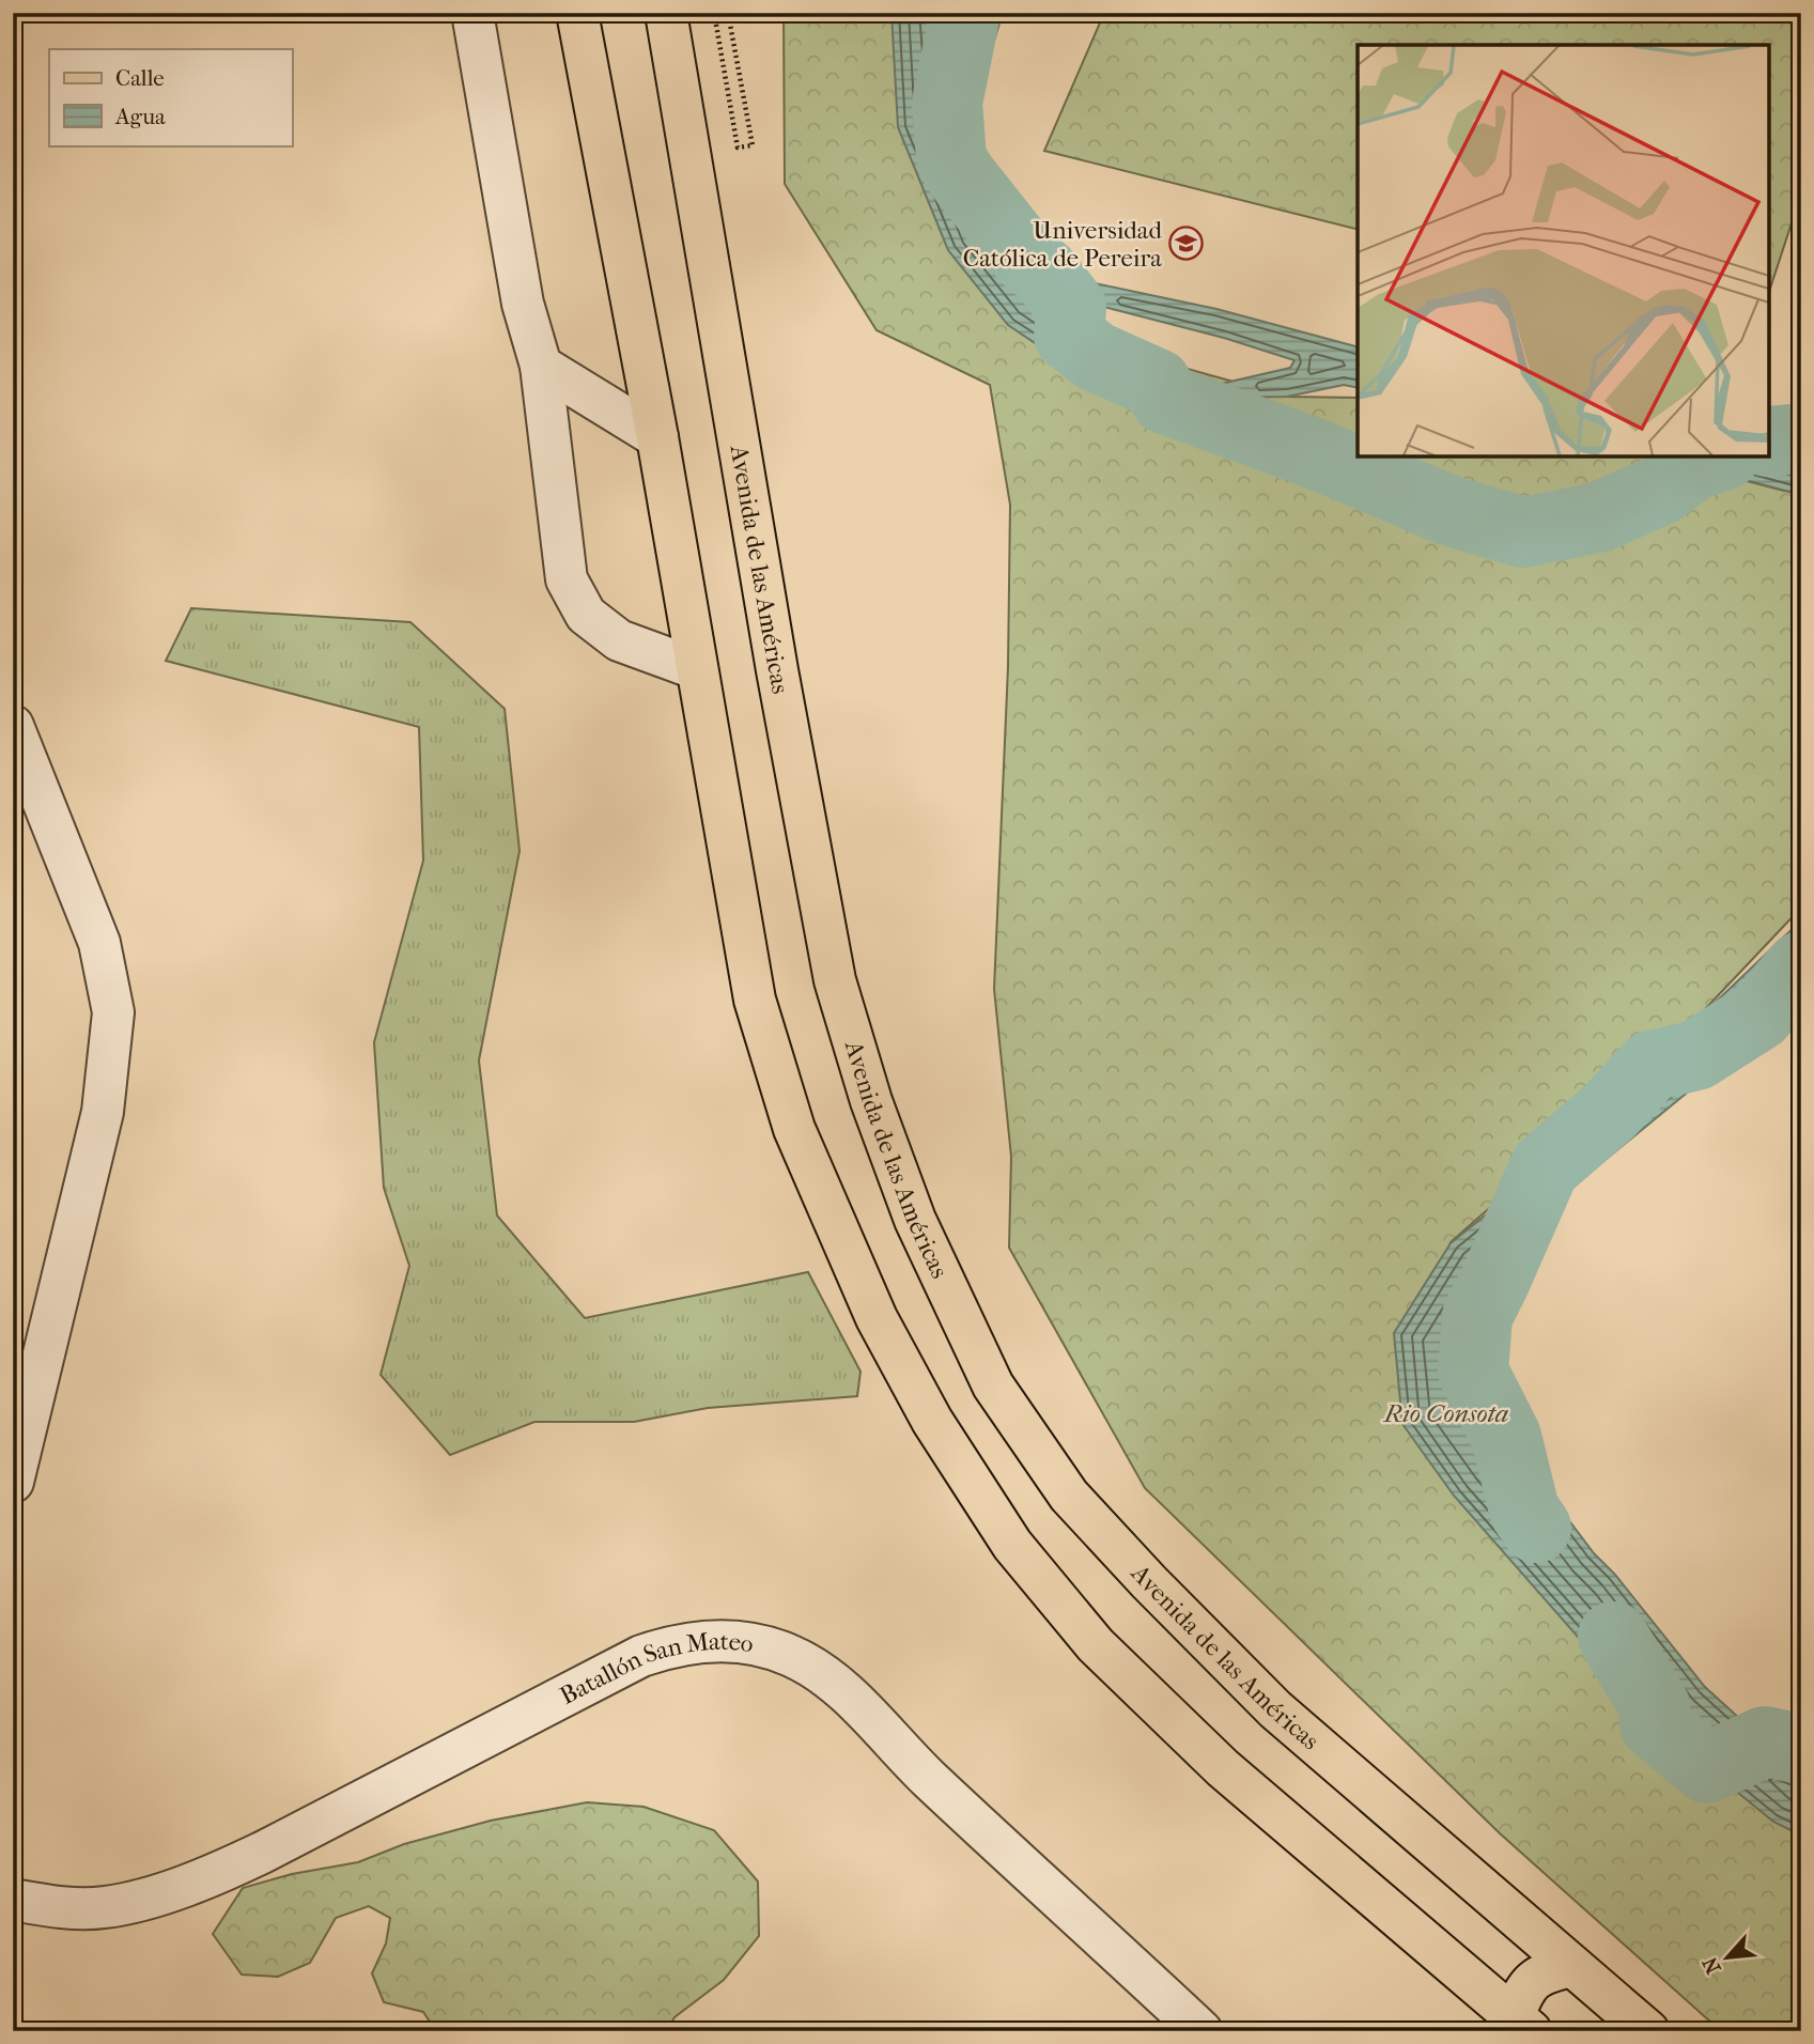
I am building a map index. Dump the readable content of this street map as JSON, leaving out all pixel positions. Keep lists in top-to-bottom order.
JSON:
{
  "streets": {
    "main road": ["Avenida de las Américas"],
    "lane": ["Batallón San Mateo"]
  },
  "water": ["Rio Consota"],
  "places": {
    "school or university": ["Universidad Católica de Pereira"]
  },
  "legend": ["Calle", "Agua"],
  "north": "bottom left"
}
